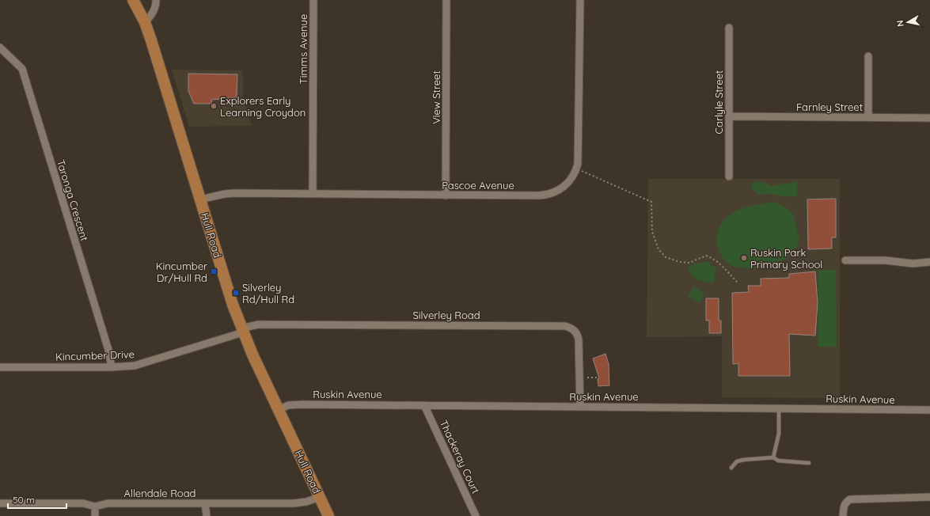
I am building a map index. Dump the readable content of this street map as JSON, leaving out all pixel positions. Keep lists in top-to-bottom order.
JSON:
{
  "streets": {
    "main road": ["Hull Road"],
    "street": [
      "Timms Avenue",
      "View Street",
      "Carlyle Street",
      "Farnley Street",
      "Pascoe Avenue",
      "Taronga Crescent",
      "Silverley Road",
      "Kincumber Drive",
      "Ruskin Avenue",
      "Thackeray Court",
      "Allendale Road"
    ]
  },
  "crossings": [
    ["Timms Avenue", "Pascoe Avenue"],
    ["View Street", "Pascoe Avenue"],
    ["Carlyle Street", "Farnley Street"],
    ["Pascoe Avenue", "Hull Road"],
    ["Taronga Crescent", "Kincumber Drive"],
    ["Hull Road", "Silverley Road"],
    ["Hull Road", "Kincumber Drive"],
    ["Hull Road", "Ruskin Avenue"],
    ["Hull Road", "Allendale Road"],
    ["Silverley Road", "Kincumber Drive"],
    ["Silverley Road", "Ruskin Avenue"],
    ["Ruskin Avenue", "Thackeray Court"]
  ],
  "places": {
    "other": ["Explorers Early Learning Croydon", "Ruskin Park Primary School"],
    "transit": ["Kincumber Dr/Hull Rd", "Silverley Rd/Hull Rd"]
  },
  "scale_bar": "50 m",
  "north": "left"
}
